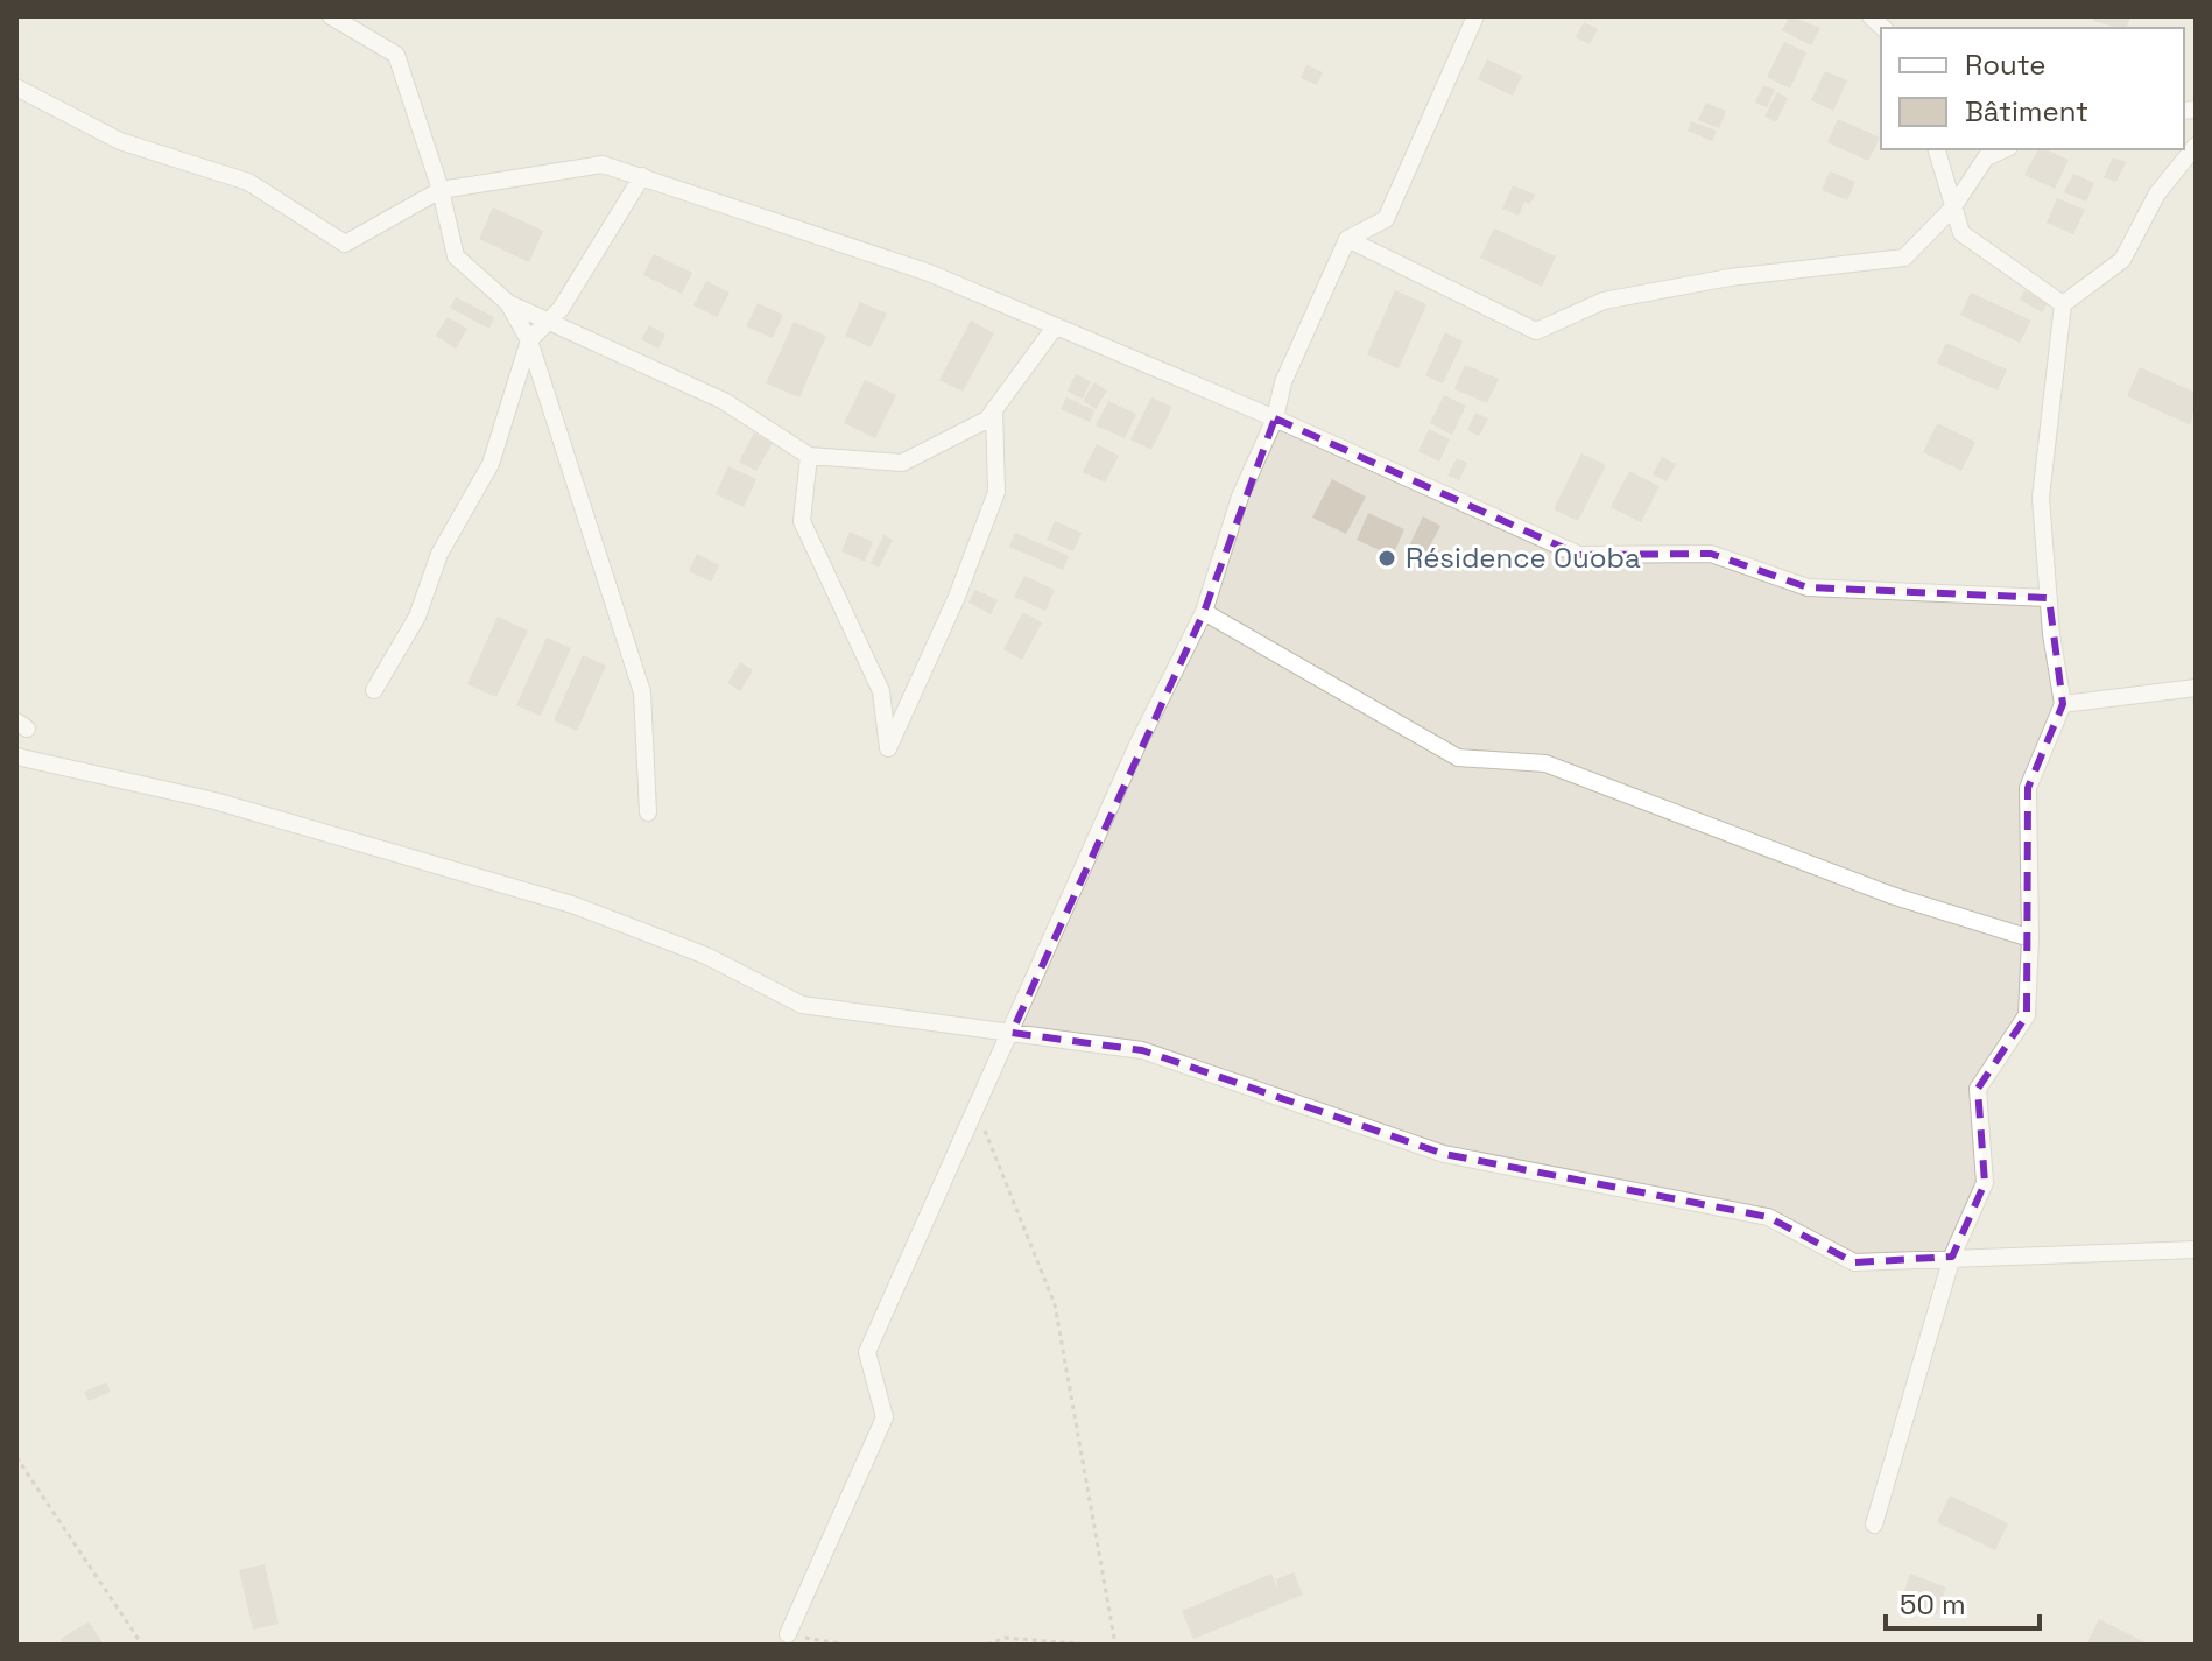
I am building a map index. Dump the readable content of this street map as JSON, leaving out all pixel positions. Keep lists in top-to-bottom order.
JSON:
{
  "places": ["Résidence Ouoba"],
  "legend": ["Route", "Bâtiment"],
  "scale_bar": "50 m"
}
